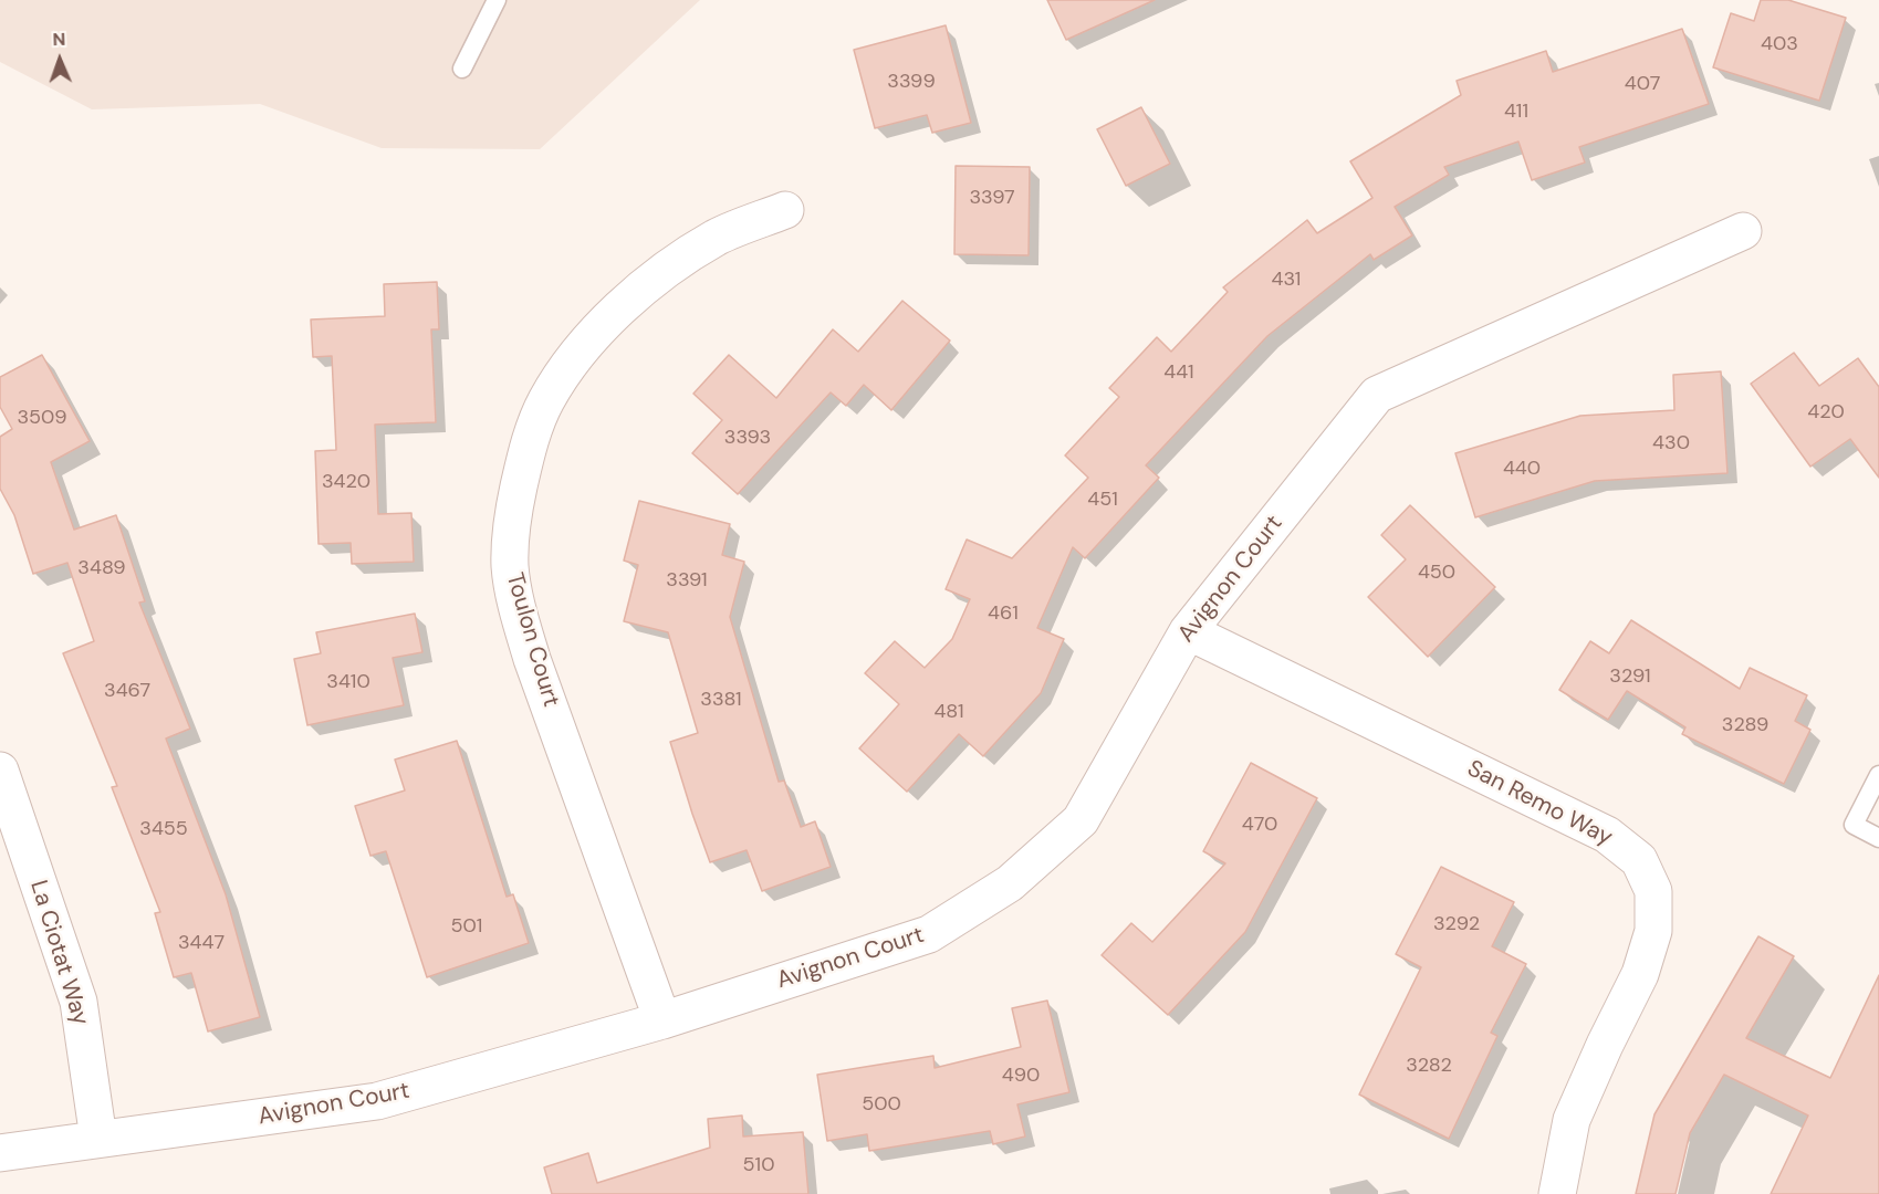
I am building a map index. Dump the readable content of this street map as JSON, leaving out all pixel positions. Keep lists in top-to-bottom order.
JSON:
{
  "streets": {
    "street": [
      "Avignon Court",
      "Toulon Court",
      "San Remo Way",
      "La Ciotat Way"
    ]
  },
  "crossings": [
    ["Avignon Court", "Toulon Court"],
    ["Avignon Court", "San Remo Way"],
    ["Avignon Court", "La Ciotat Way"]
  ],
  "house_numbers": [
    "403",
    "3399",
    "407",
    "411",
    "3397",
    "431",
    "441",
    "420",
    "3509",
    "3393",
    "430",
    "440",
    "3420",
    "451",
    "3489",
    "450",
    "3391",
    "461",
    "3291",
    "3410",
    "3467",
    "3381",
    "481",
    "3289",
    "470",
    "3455",
    "3292",
    "501",
    "3447",
    "3282",
    "490",
    "500",
    "510"
  ],
  "north": "top"
}
